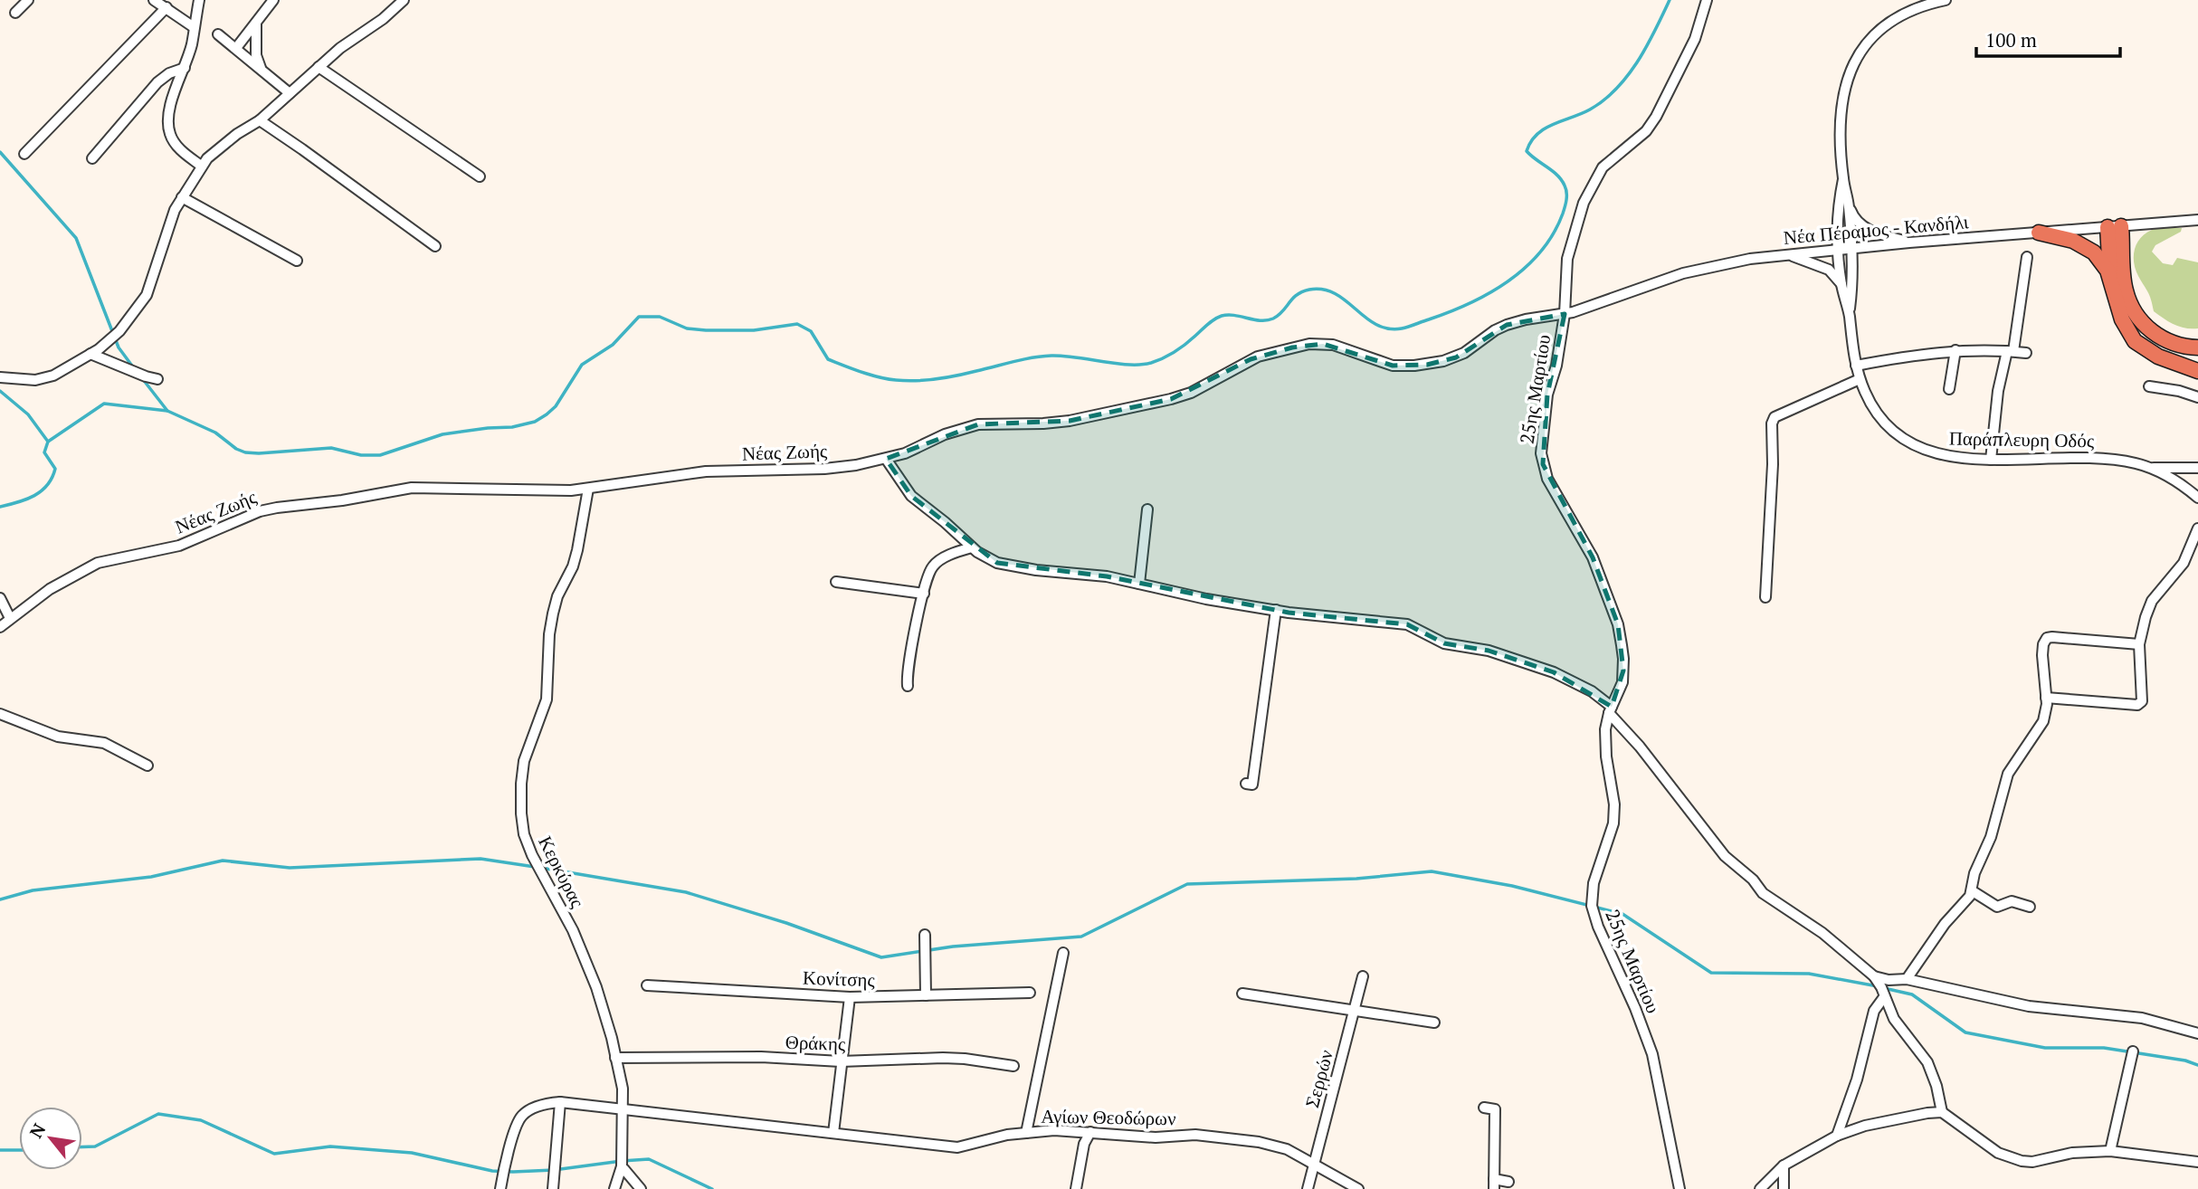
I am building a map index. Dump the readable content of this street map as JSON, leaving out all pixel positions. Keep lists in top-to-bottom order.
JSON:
{
  "streets": {
    "street": [
      "Νέα Πέραμος - Κανδήλι",
      "25ης Μαρτίου",
      "Παράπλευρη Οδός",
      "Νέας Ζωής",
      "Κερκύρας",
      "Κονίτσης",
      "Θράκης",
      "Σερρών",
      "Αγίων Θεοδώρων"
    ]
  },
  "crossings": [
    ["Νέα Πέραμος - Κανδήλι", "25ης Μαρτίου"],
    ["Νέα Πέραμος - Κανδήλι", "Παράπλευρη Οδός"],
    ["Νέα Πέραμος - Κανδήλι", "Νέας Ζωής"],
    ["25ης Μαρτίου", "Νέας Ζωής"],
    ["Νέας Ζωής", "Κερκύρας"],
    ["Κερκύρας", "Θράκης"],
    ["Κερκύρας", "Αγίων Θεοδώρων"],
    ["Σερρών", "Αγίων Θεοδώρων"]
  ],
  "scale_bar": "100 m",
  "north": "top left"
}
